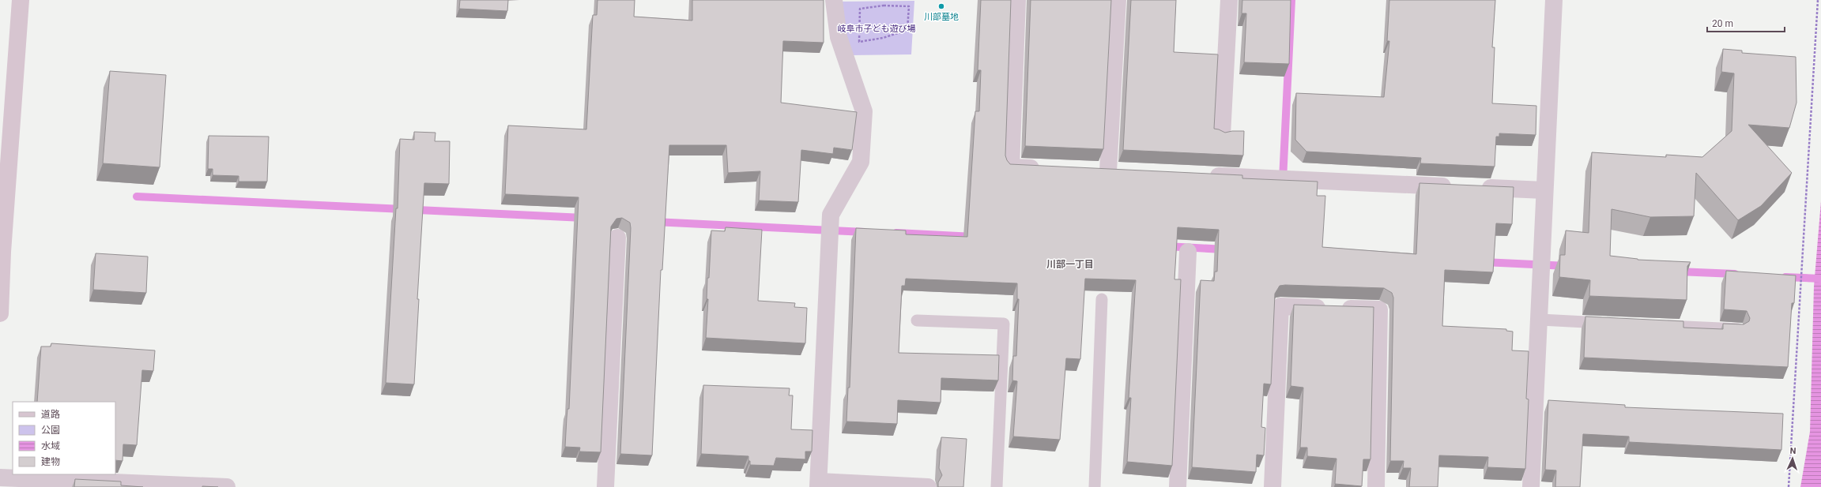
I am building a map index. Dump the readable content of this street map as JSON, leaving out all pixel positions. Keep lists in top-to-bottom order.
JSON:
{
  "districts": ["川部一丁目"],
  "parks": ["岐阜市子ども遊び場"],
  "places": ["川部墓地"],
  "legend": [
    "道路",
    "公園",
    "水域",
    "建物"
  ],
  "scale_bar": "20 m",
  "north": "top"
}
